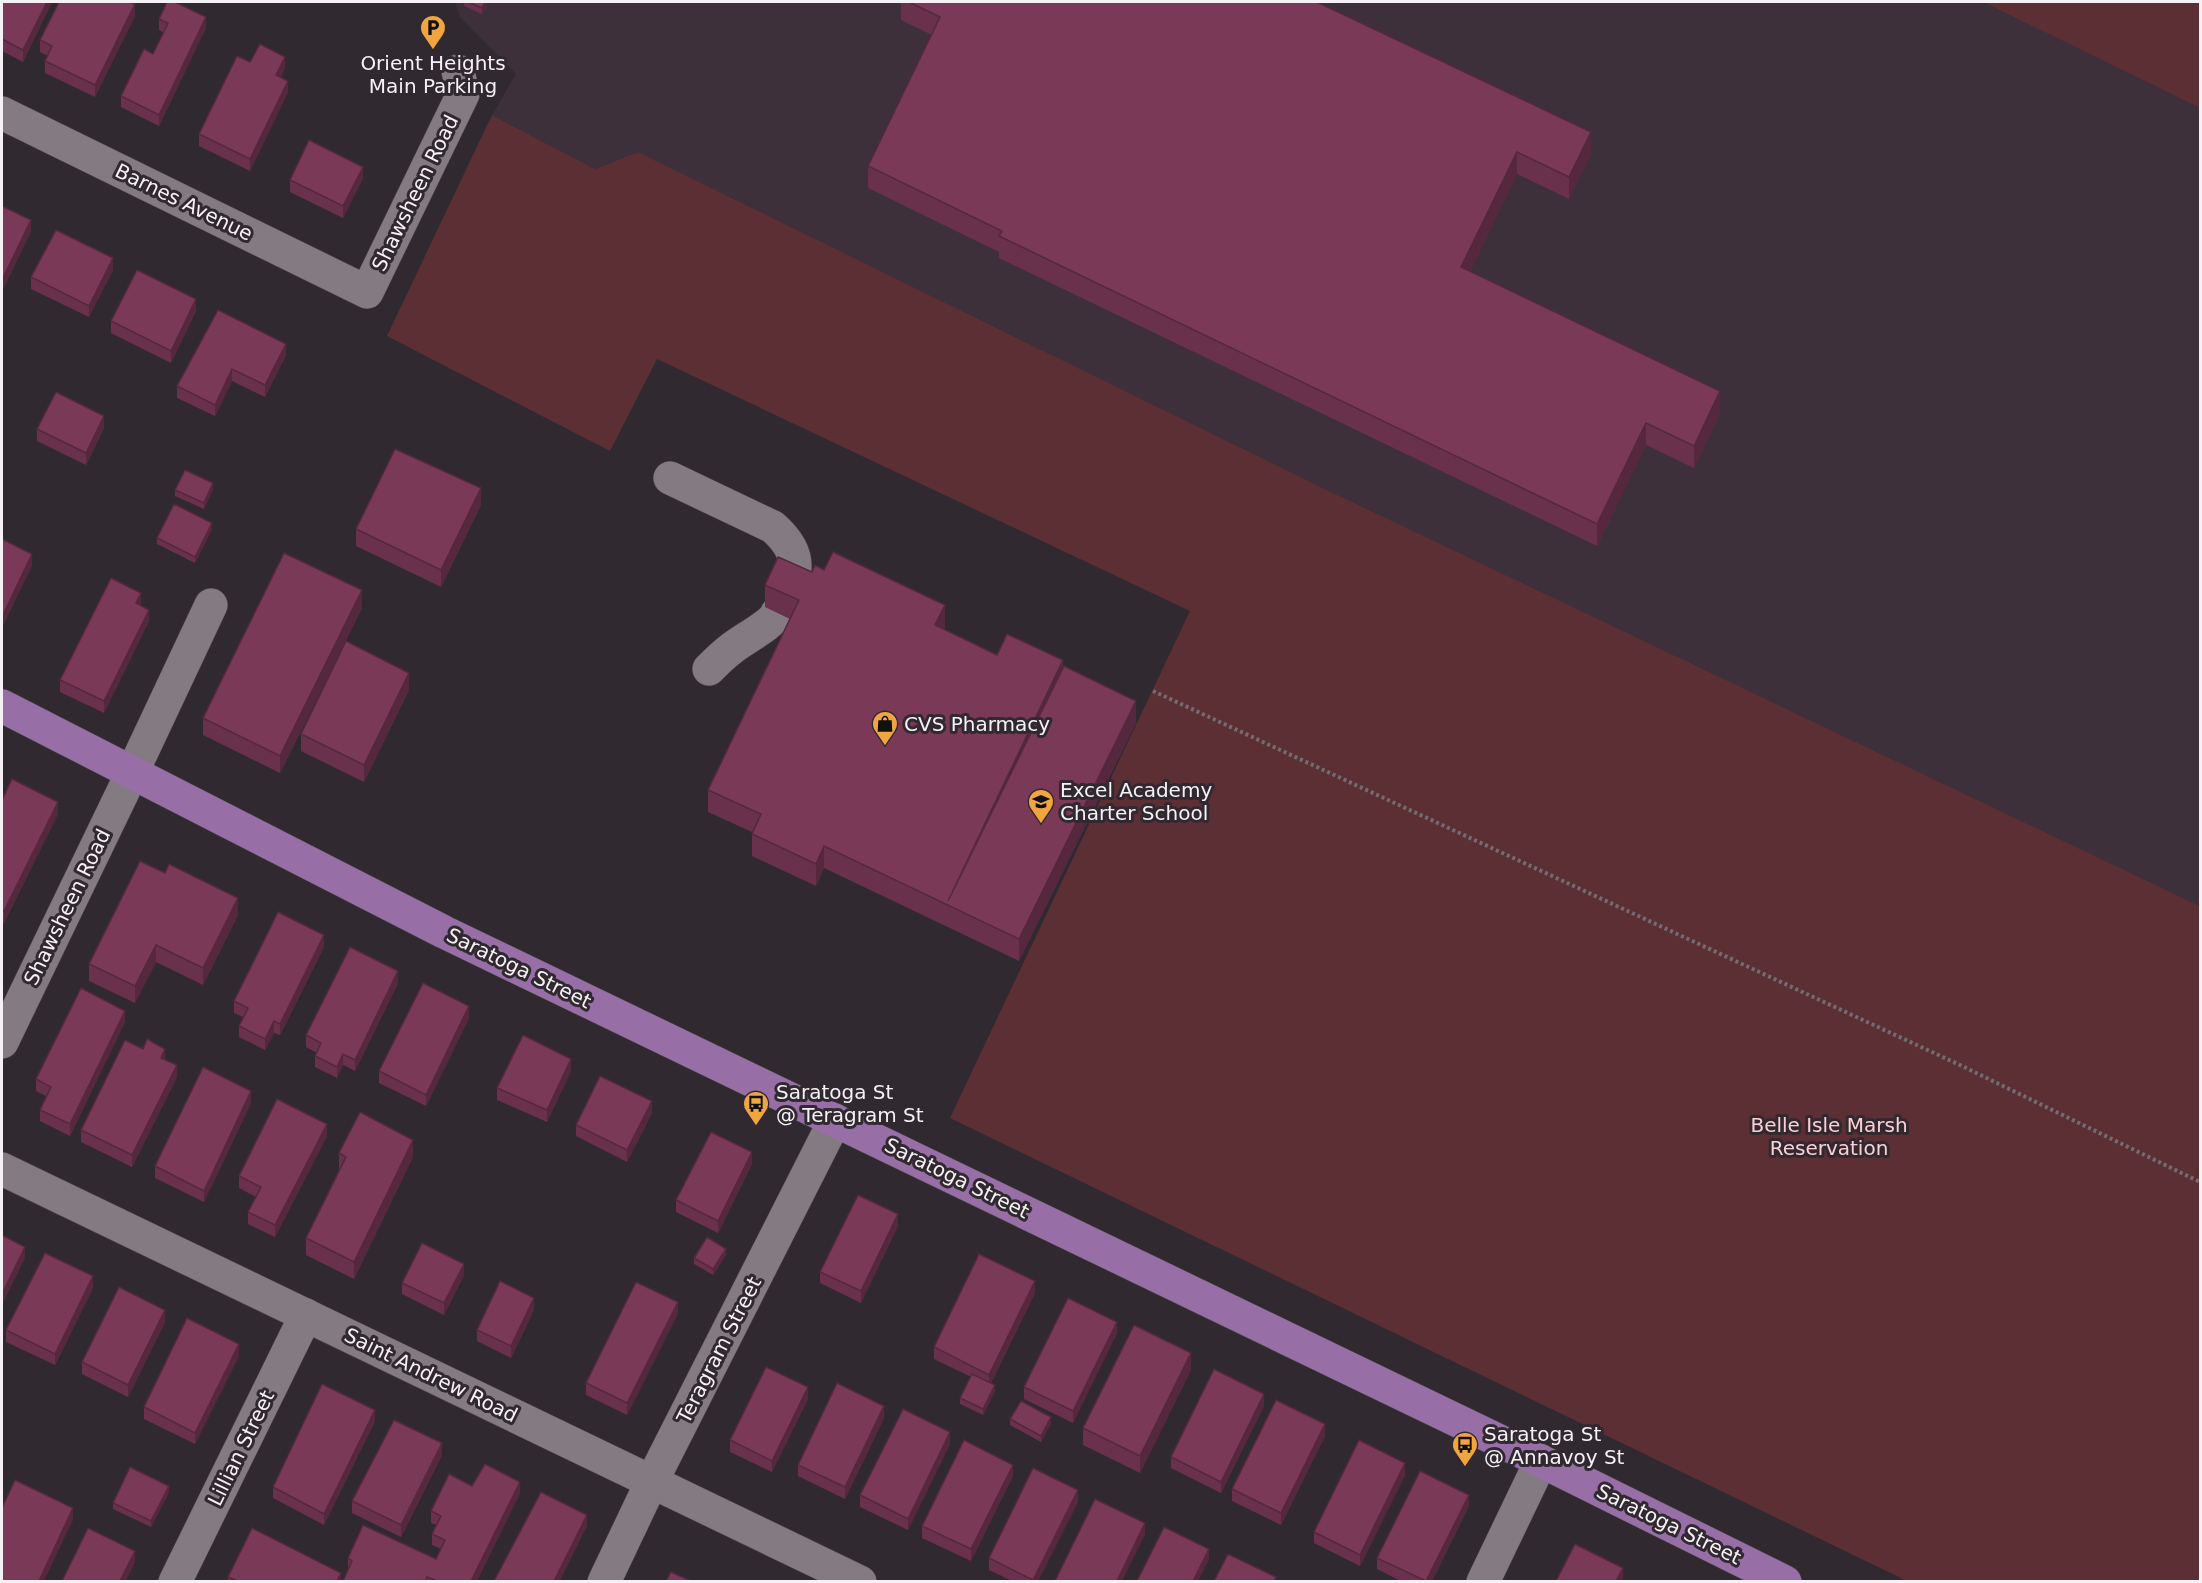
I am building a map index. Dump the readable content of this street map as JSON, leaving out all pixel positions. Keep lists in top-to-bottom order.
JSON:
{
  "streets": {
    "main road": ["Saratoga Street"],
    "street": [
      "Shawsheen Road",
      "Barnes Avenue",
      "Teragram Street",
      "Saint Andrew Road",
      "Lillian Street"
    ]
  },
  "crossings": [
    ["Shawsheen Road", "Barnes Avenue"],
    ["Shawsheen Road", "Saratoga Street"],
    ["Saratoga Street", "Teragram Street"],
    ["Teragram Street", "Saint Andrew Road"],
    ["Saint Andrew Road", "Lillian Street"]
  ],
  "parks": ["Belle Isle Marsh Reservation"],
  "places": {
    "parking": ["Orient Heights Main Parking"],
    "shop": ["CVS Pharmacy"],
    "school or university": ["Excel Academy Charter School"],
    "bus stop": ["Saratoga St @ Teragram St", "Saratoga St @ Annavoy St"]
  }
}
